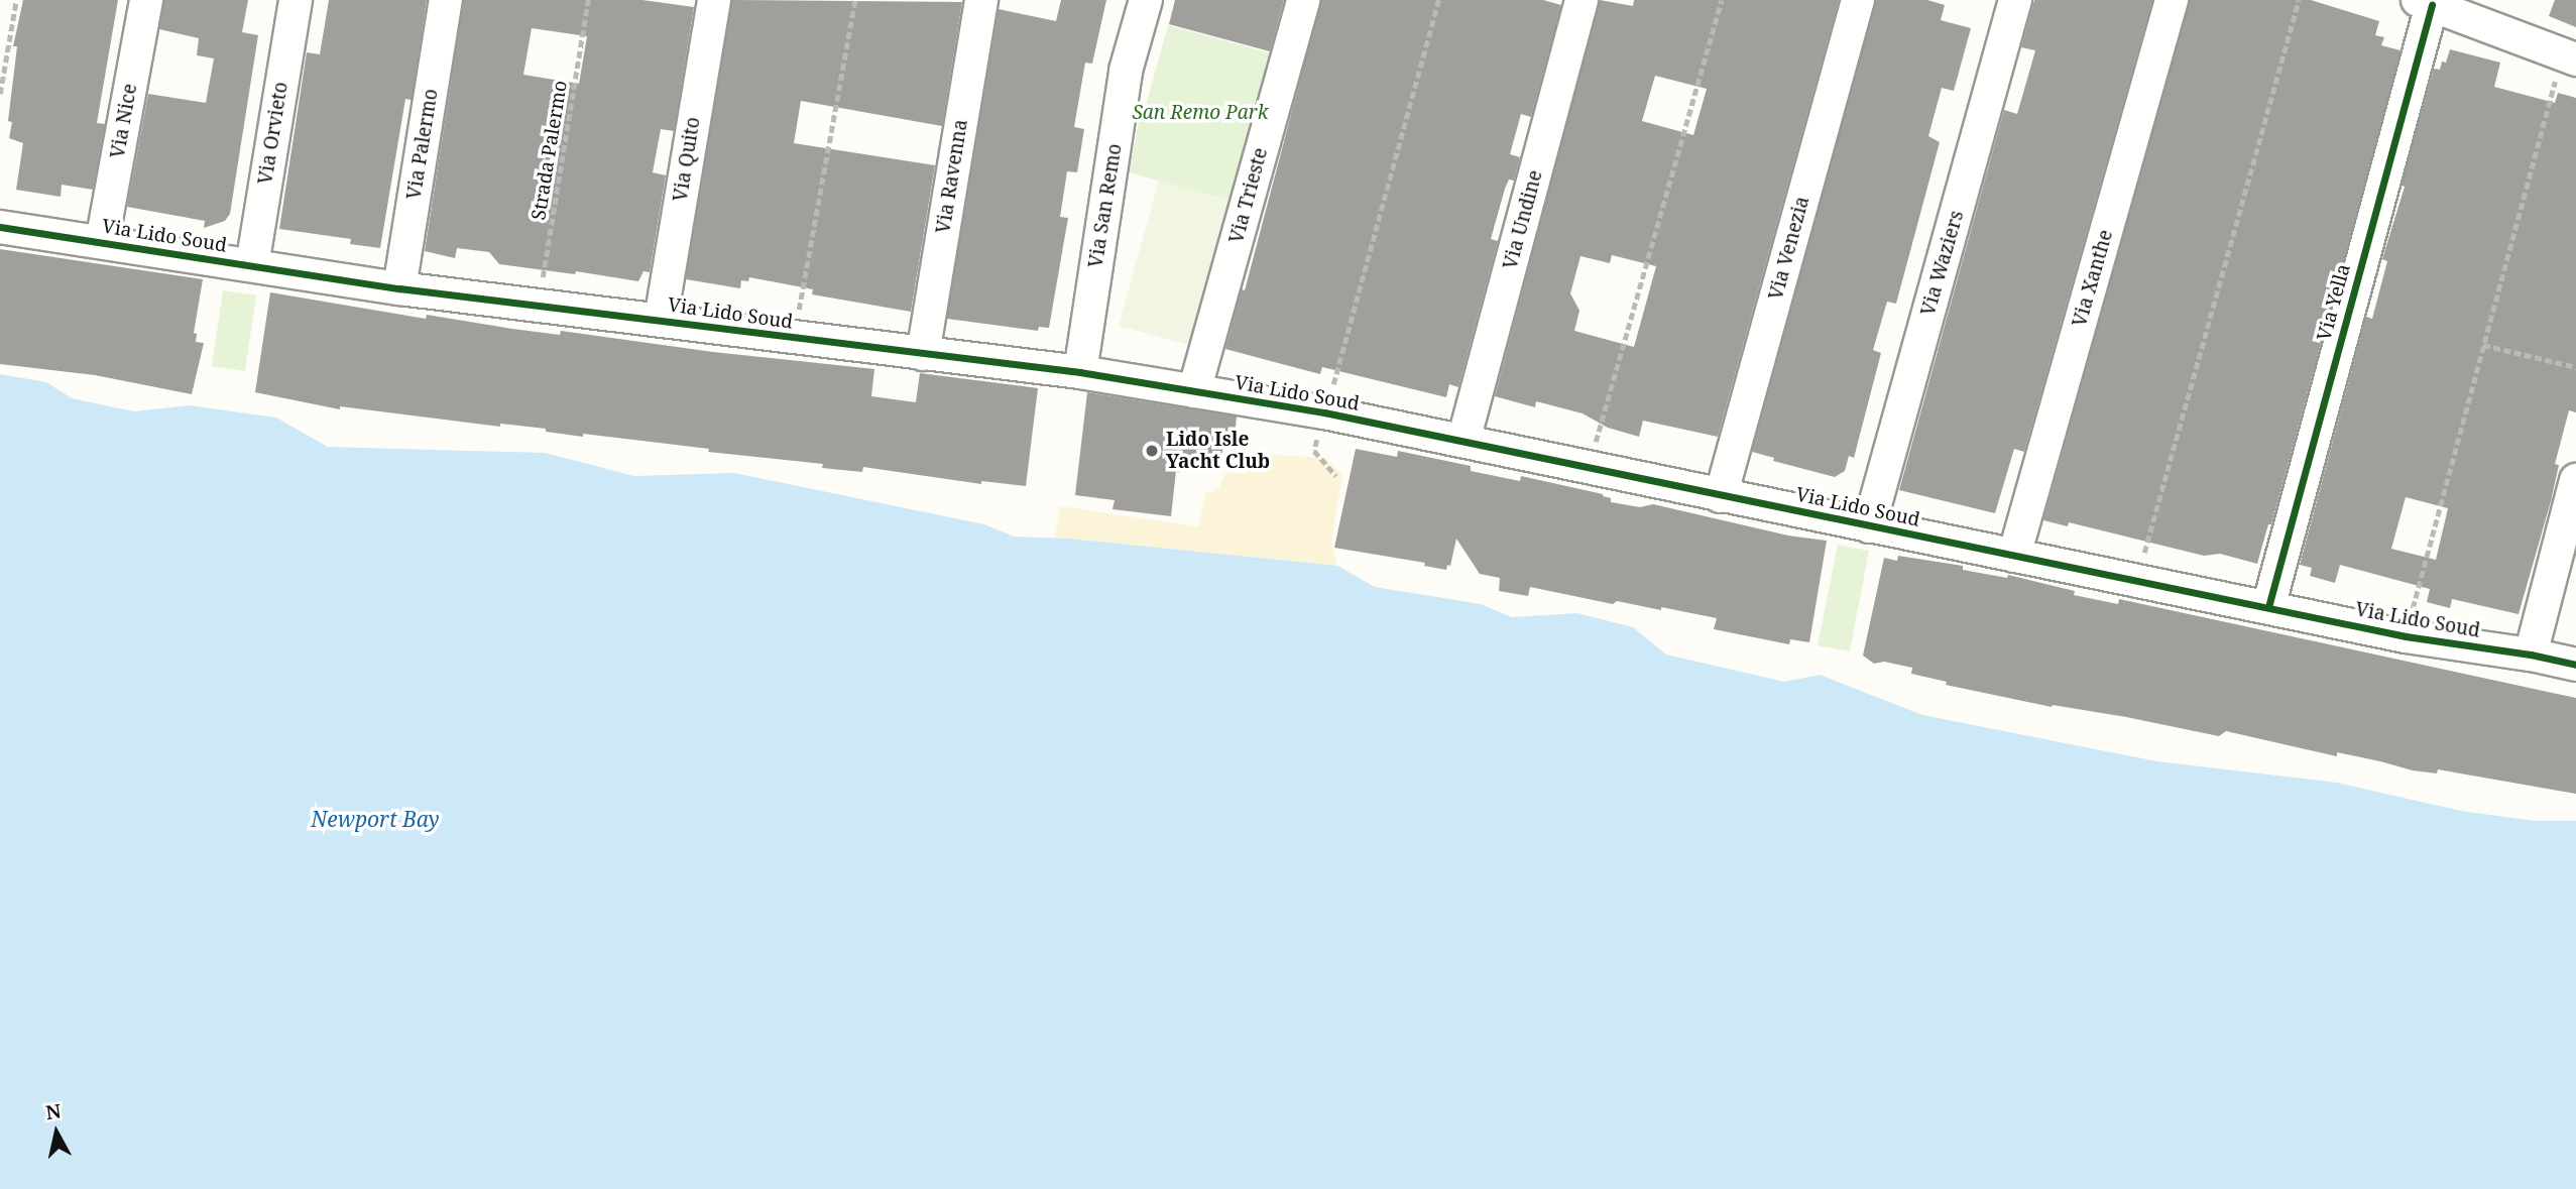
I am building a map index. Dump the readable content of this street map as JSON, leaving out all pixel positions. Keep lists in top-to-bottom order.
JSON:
{
  "streets": {
    "street": [
      "Via Nice",
      "Via Orvieto",
      "Via Palermo",
      "Via Quito",
      "Via Ravenna",
      "Via Trieste",
      "Via San Remo",
      "Via Undine",
      "Via Lido Soud",
      "Via Venezia",
      "Via Waziers",
      "Via Xanthe",
      "Via Yella"
    ],
    "path": ["Strada Palermo"]
  },
  "crossings": [
    ["Via Nice", "Via Lido Soud"],
    ["Via Orvieto", "Via Lido Soud"],
    ["Via Palermo", "Via Lido Soud"],
    ["Strada Palermo", "Via Lido Soud"],
    ["Via Quito", "Via Lido Soud"],
    ["Via Ravenna", "Via Lido Soud"],
    ["Via Trieste", "Via Lido Soud"],
    ["Via San Remo", "Via Lido Soud"],
    ["Via Undine", "Via Lido Soud"],
    ["Via Lido Soud", "Via Venezia"],
    ["Via Lido Soud", "Via Waziers"],
    ["Via Lido Soud", "Via Xanthe"],
    ["Via Lido Soud", "Via Yella"]
  ],
  "water": ["Newport Bay"],
  "parks": ["San Remo Park"],
  "places": ["Lido Isle Yacht Club"],
  "north": "top"
}
